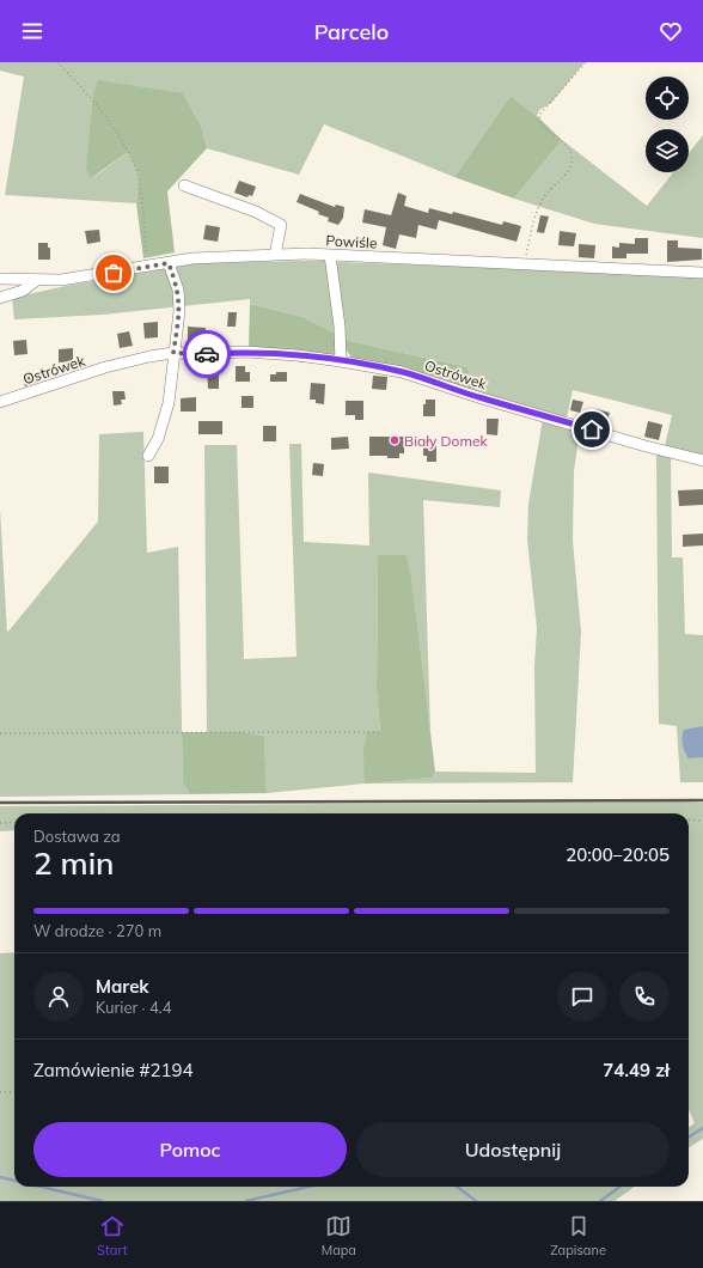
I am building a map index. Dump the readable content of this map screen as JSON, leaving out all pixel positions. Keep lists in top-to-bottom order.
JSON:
{
  "streets": {
    "street": ["Powiśle", "Ostrówek"]
  },
  "places": ["Biały Domek"],
  "page": {
    "header": "Parcelo",
    "heading": ["2 min", "Dostawa za", "20:00–20:05"],
    "panel": [
      "Marek",
      "Kurier · 4.4",
      "Zamówienie #2194",
      "74.49 zł"
    ],
    "bar": "W drodze · 270 m",
    "buttons": ["Pomoc", "Udostępnij"],
    "tabs": ["Start", "Mapa", "Zapisane"]
  }
}
